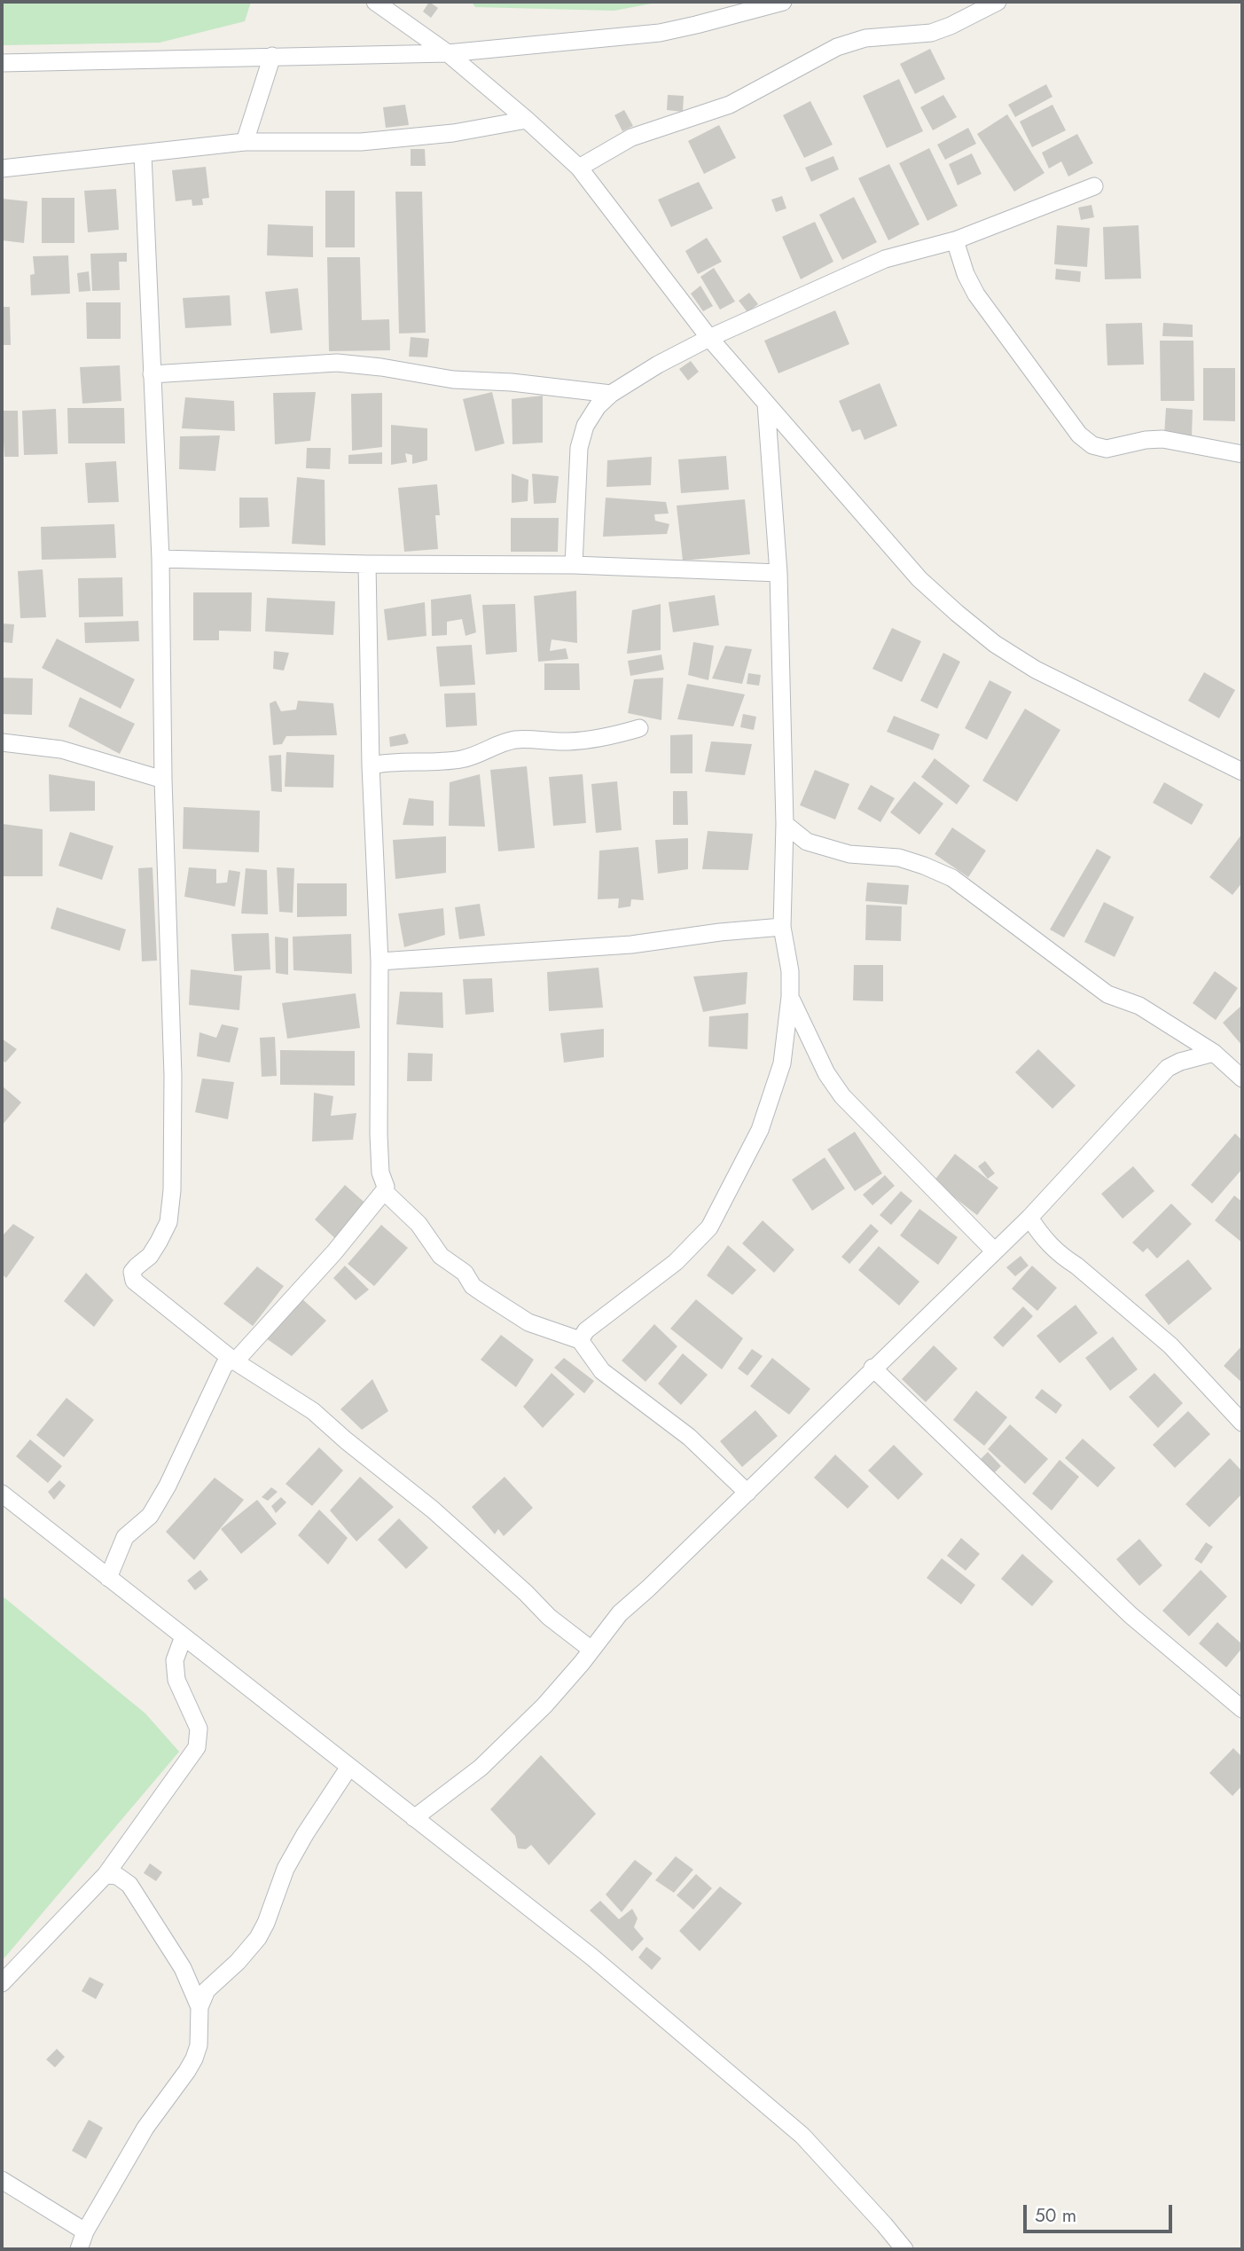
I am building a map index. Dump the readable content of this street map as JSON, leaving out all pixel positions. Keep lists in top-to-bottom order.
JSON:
{
  "scale_bar": "50 m"
}
